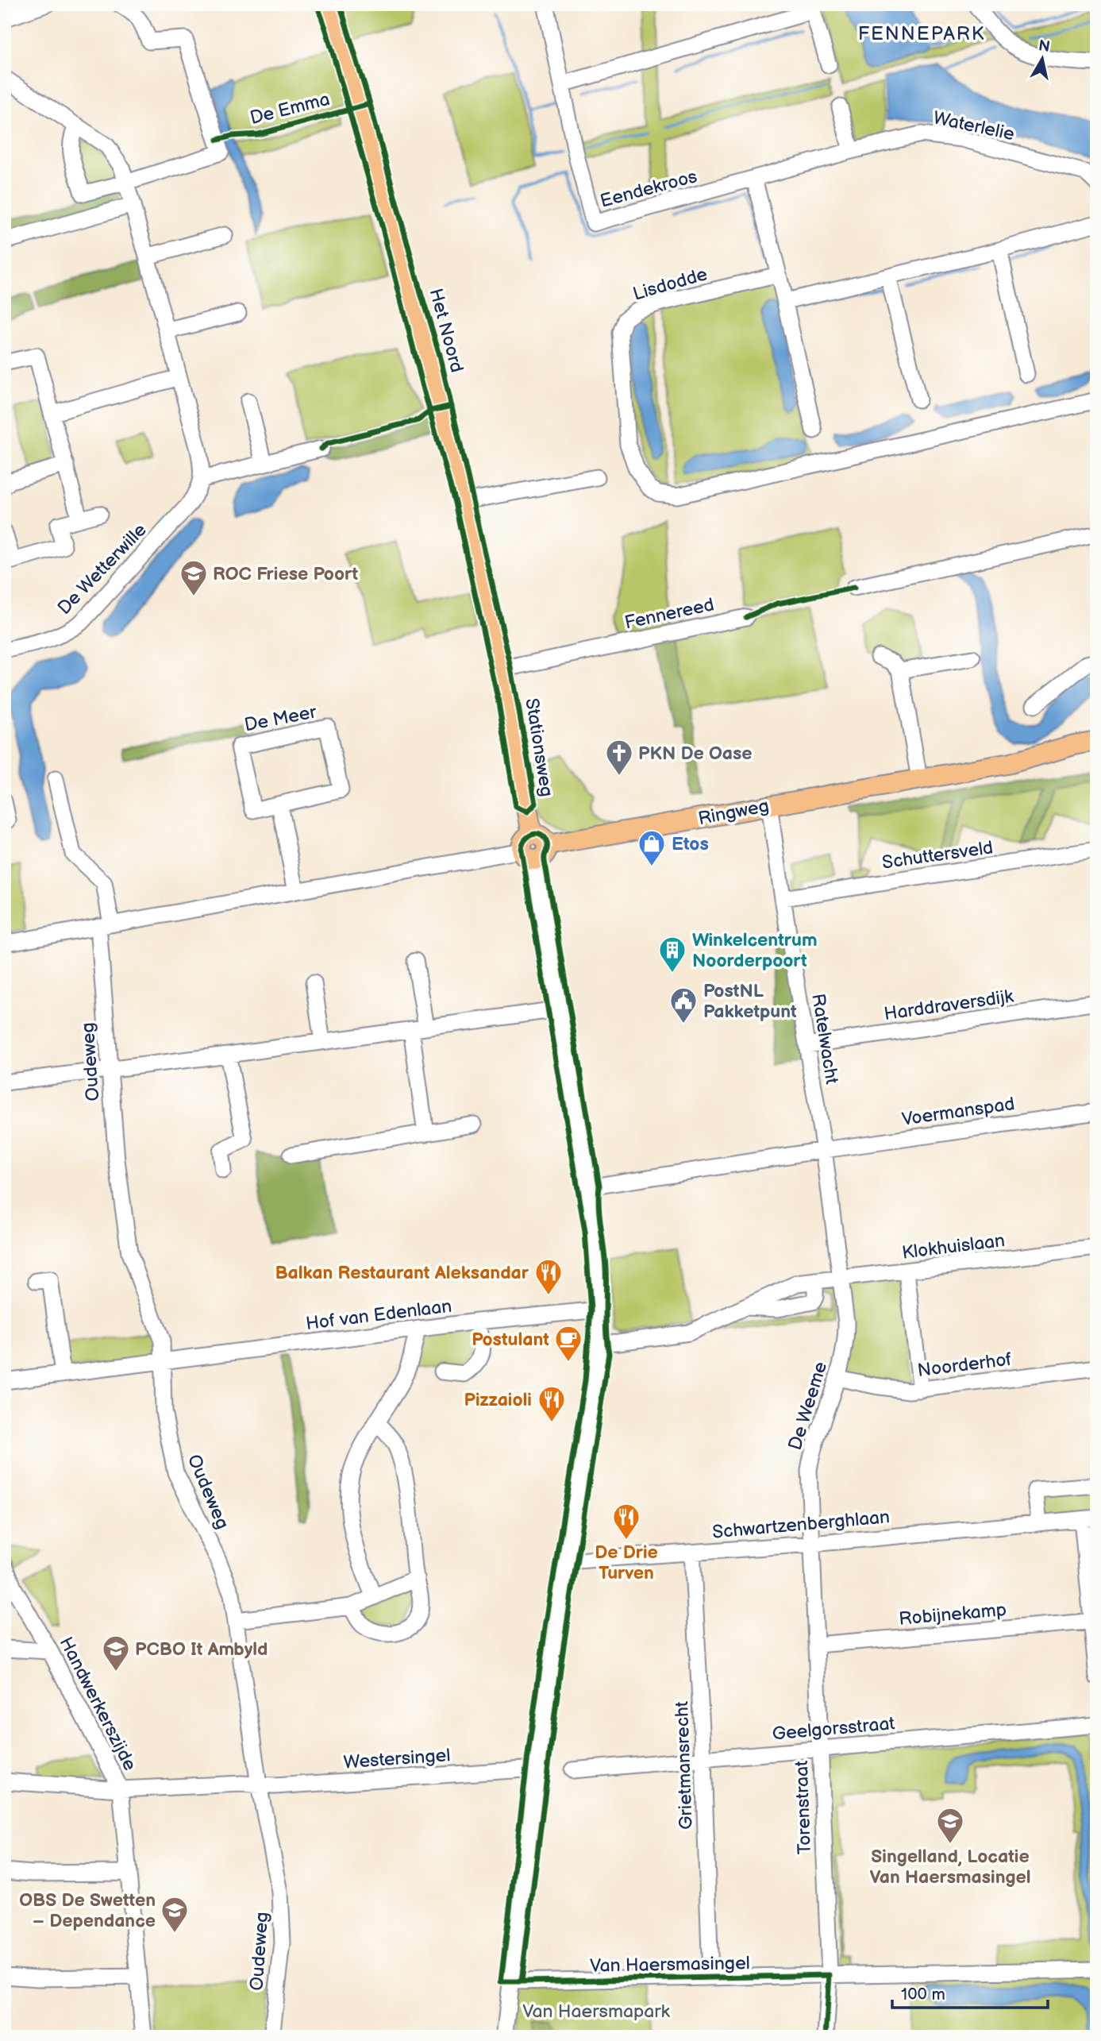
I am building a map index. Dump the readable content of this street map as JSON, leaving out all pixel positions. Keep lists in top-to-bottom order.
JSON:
{
  "streets": {
    "main road": ["Het Noord", "Stationsweg", "Ringweg"],
    "street": [
      "Waterlelie",
      "Eendekroos",
      "Lisdodde",
      "De Wetterwille",
      "Fennereed",
      "De Meer",
      "Schuttersveld",
      "Harddraversdijk",
      "Ratelwacht",
      "Oudeweg",
      "Voermanspad",
      "Klokhuislaan",
      "Hof van Edenlaan",
      "Noorderhof",
      "De Weeme",
      "Schwartzenberghlaan",
      "Robijnekamp",
      "Handwerkerszijde",
      "Geelgorsstraat",
      "Westersingel",
      "Grietmansrecht",
      "Torenstraat",
      "Van Haersmasingel"
    ],
    "cycle path": ["De Emma"]
  },
  "crossings": [
    ["Waterlelie", "Eendekroos"],
    ["Het Noord", "Fennereed"],
    ["Het Noord", "Stationsweg"],
    ["Fennereed", "Stationsweg"],
    ["Stationsweg", "Ringweg"],
    ["Stationsweg", "Voermanspad"],
    ["Stationsweg", "Klokhuislaan"],
    ["Stationsweg", "Hof van Edenlaan"],
    ["Stationsweg", "Schwartzenberghlaan"],
    ["Stationsweg", "Westersingel"],
    ["Stationsweg", "Van Haersmasingel"],
    ["Ringweg", "Ratelwacht"],
    ["Schuttersveld", "Ratelwacht"],
    ["Harddraversdijk", "Ratelwacht"],
    ["Ratelwacht", "Voermanspad"],
    ["Ratelwacht", "Klokhuislaan"],
    ["Ratelwacht", "De Weeme"],
    ["Oudeweg", "Hof van Edenlaan"],
    ["Oudeweg", "Westersingel"],
    ["Klokhuislaan", "De Weeme"],
    ["Noorderhof", "De Weeme"],
    ["De Weeme", "Schwartzenberghlaan"],
    ["De Weeme", "Torenstraat"],
    ["Schwartzenberghlaan", "Grietmansrecht"],
    ["Schwartzenberghlaan", "Torenstraat"],
    ["Robijnekamp", "Torenstraat"],
    ["Handwerkerszijde", "Westersingel"],
    ["Geelgorsstraat", "Grietmansrecht"],
    ["Geelgorsstraat", "Torenstraat"],
    ["Grietmansrecht", "Van Haersmasingel"],
    ["Torenstraat", "Van Haersmasingel"]
  ],
  "districts": ["FENNEPARK"],
  "parks": ["Van Haersmapark"],
  "places": {
    "school or university": [
      "ROC Friese Poort",
      "PCBO It Ambyld",
      "Singelland, Locatie Van Haersmasingel",
      "OBS De Swetten – Dependance"
    ],
    "church": ["PKN De Oase"],
    "shop": ["Etos"],
    "building": ["Winkelcentrum Noorderpoort"],
    "public building": ["PostNL Pakketpunt"],
    "restaurant": ["Balkan Restaurant Aleksandar", "Pizzaioli", "De Drie Turven"],
    "cafe": ["Postulant"]
  },
  "scale_bar": "100 m",
  "north": "top"
}
